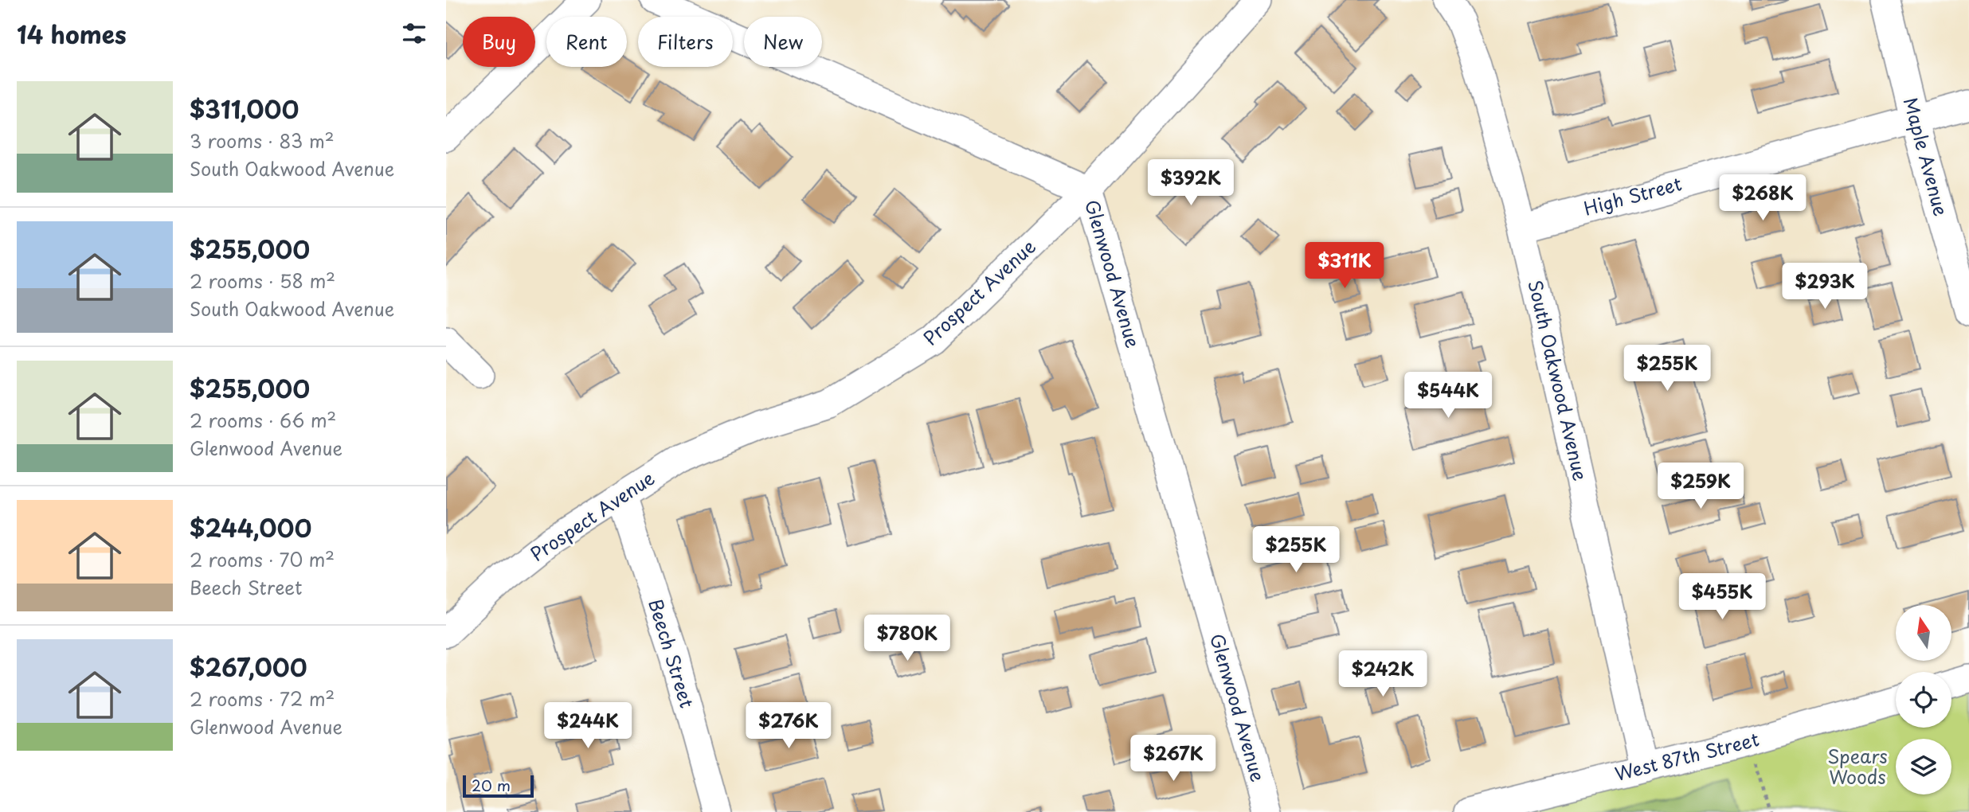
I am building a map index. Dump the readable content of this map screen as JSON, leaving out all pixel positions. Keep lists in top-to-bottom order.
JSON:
{
  "streets": {
    "street": [
      "Maple Avenue",
      "High Street",
      "Glenwood Avenue",
      "Prospect Avenue",
      "South Oakwood Avenue",
      "Beech Street",
      "West 87th Street"
    ]
  },
  "crossings": [
    ["Maple Avenue", "High Street"],
    ["High Street", "South Oakwood Avenue"],
    ["Glenwood Avenue", "Prospect Avenue"],
    ["Prospect Avenue", "Beech Street"],
    ["South Oakwood Avenue", "West 87th Street"]
  ],
  "parks": ["Spears Woods"],
  "scale_bar": "20 m",
  "north": "top",
  "page": {
    "heading": "14 homes",
    "chip": [
      "Buy",
      "Rent",
      "Filters",
      "New"
    ],
    "list": [
      {
        "name": "$311,000",
        "note": "3 rooms · 83 m² · South Oakwood Avenue"
      },
      {
        "name": "$255,000",
        "note": "2 rooms · 58 m² · South Oakwood Avenue"
      },
      {
        "name": "$255,000",
        "note": "2 rooms · 66 m² · Glenwood Avenue"
      },
      {
        "name": "$244,000",
        "note": "2 rooms · 70 m² · Beech Street"
      },
      {
        "name": "$267,000",
        "note": "2 rooms · 72 m² · Glenwood Avenue"
      }
    ],
    "price": [
      "$392K",
      "$268K",
      "$311K",
      "$293K",
      "$255K",
      "$544K",
      "$259K",
      "$255K",
      "$455K",
      "$780K",
      "$242K",
      "$244K",
      "$276K",
      "$267K"
    ],
    "scale": "20 m"
  }
}
